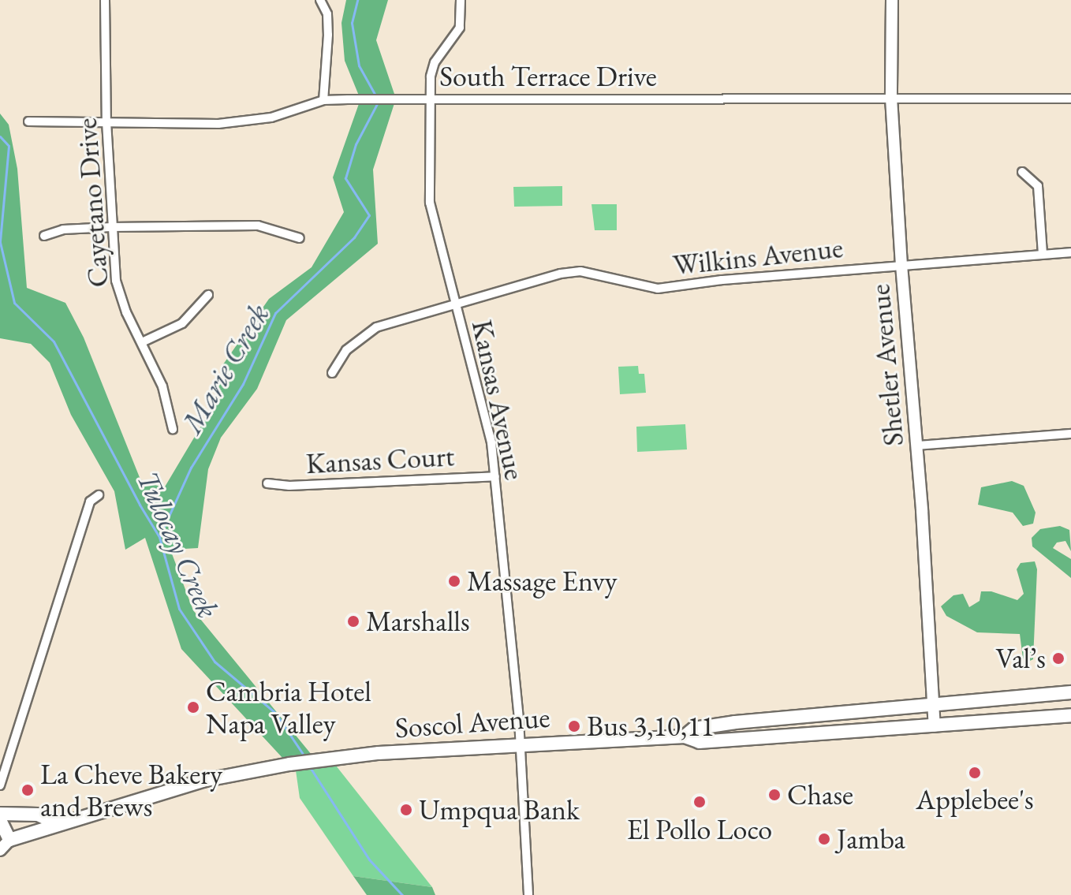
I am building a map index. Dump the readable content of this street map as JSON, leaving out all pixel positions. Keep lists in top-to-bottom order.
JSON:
{
  "streets": {
    "main road": ["Soscol Avenue"],
    "street": [
      "South Terrace Drive",
      "Cayetano Drive",
      "Wilkins Avenue",
      "Shetler Avenue",
      "Kansas Avenue",
      "Kansas Court"
    ]
  },
  "crossings": [
    ["South Terrace Drive", "Cayetano Drive"],
    ["South Terrace Drive", "Shetler Avenue"],
    ["South Terrace Drive", "Kansas Avenue"],
    ["Wilkins Avenue", "Shetler Avenue"],
    ["Wilkins Avenue", "Kansas Avenue"],
    ["Shetler Avenue", "Soscol Avenue"],
    ["Kansas Avenue", "Kansas Court"],
    ["Kansas Avenue", "Soscol Avenue"]
  ],
  "water": ["Marie Creek", "Tulocay Creek"],
  "places": [
    "Massage Envy",
    "Marshalls",
    "Val’s",
    "Cambria Hotel Napa Valley",
    "Bus 3,10,11",
    "Applebee's",
    "La Cheve Bakery and Brews",
    "Chase",
    "El Pollo Loco",
    "Umpqua Bank",
    "Jamba"
  ]
}
